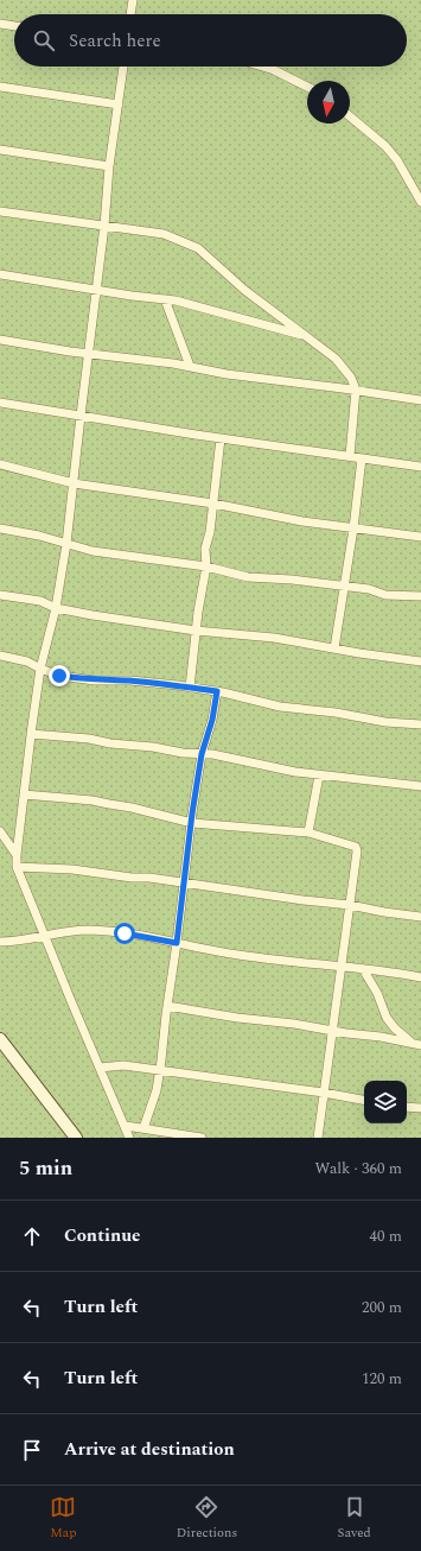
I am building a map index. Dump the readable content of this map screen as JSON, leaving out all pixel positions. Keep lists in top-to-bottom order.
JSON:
{
  "north": "bottom",
  "page": {
    "search": "Search here",
    "heading": ["5 min", "Walk · 360 m"],
    "list": [
      ["Continue", "40 m"],
      ["Turn left", "200 m"],
      ["Turn left", "120 m"],
      "Arrive at destination"
    ],
    "nav": ["Map", "Directions", "Saved"]
  }
}
